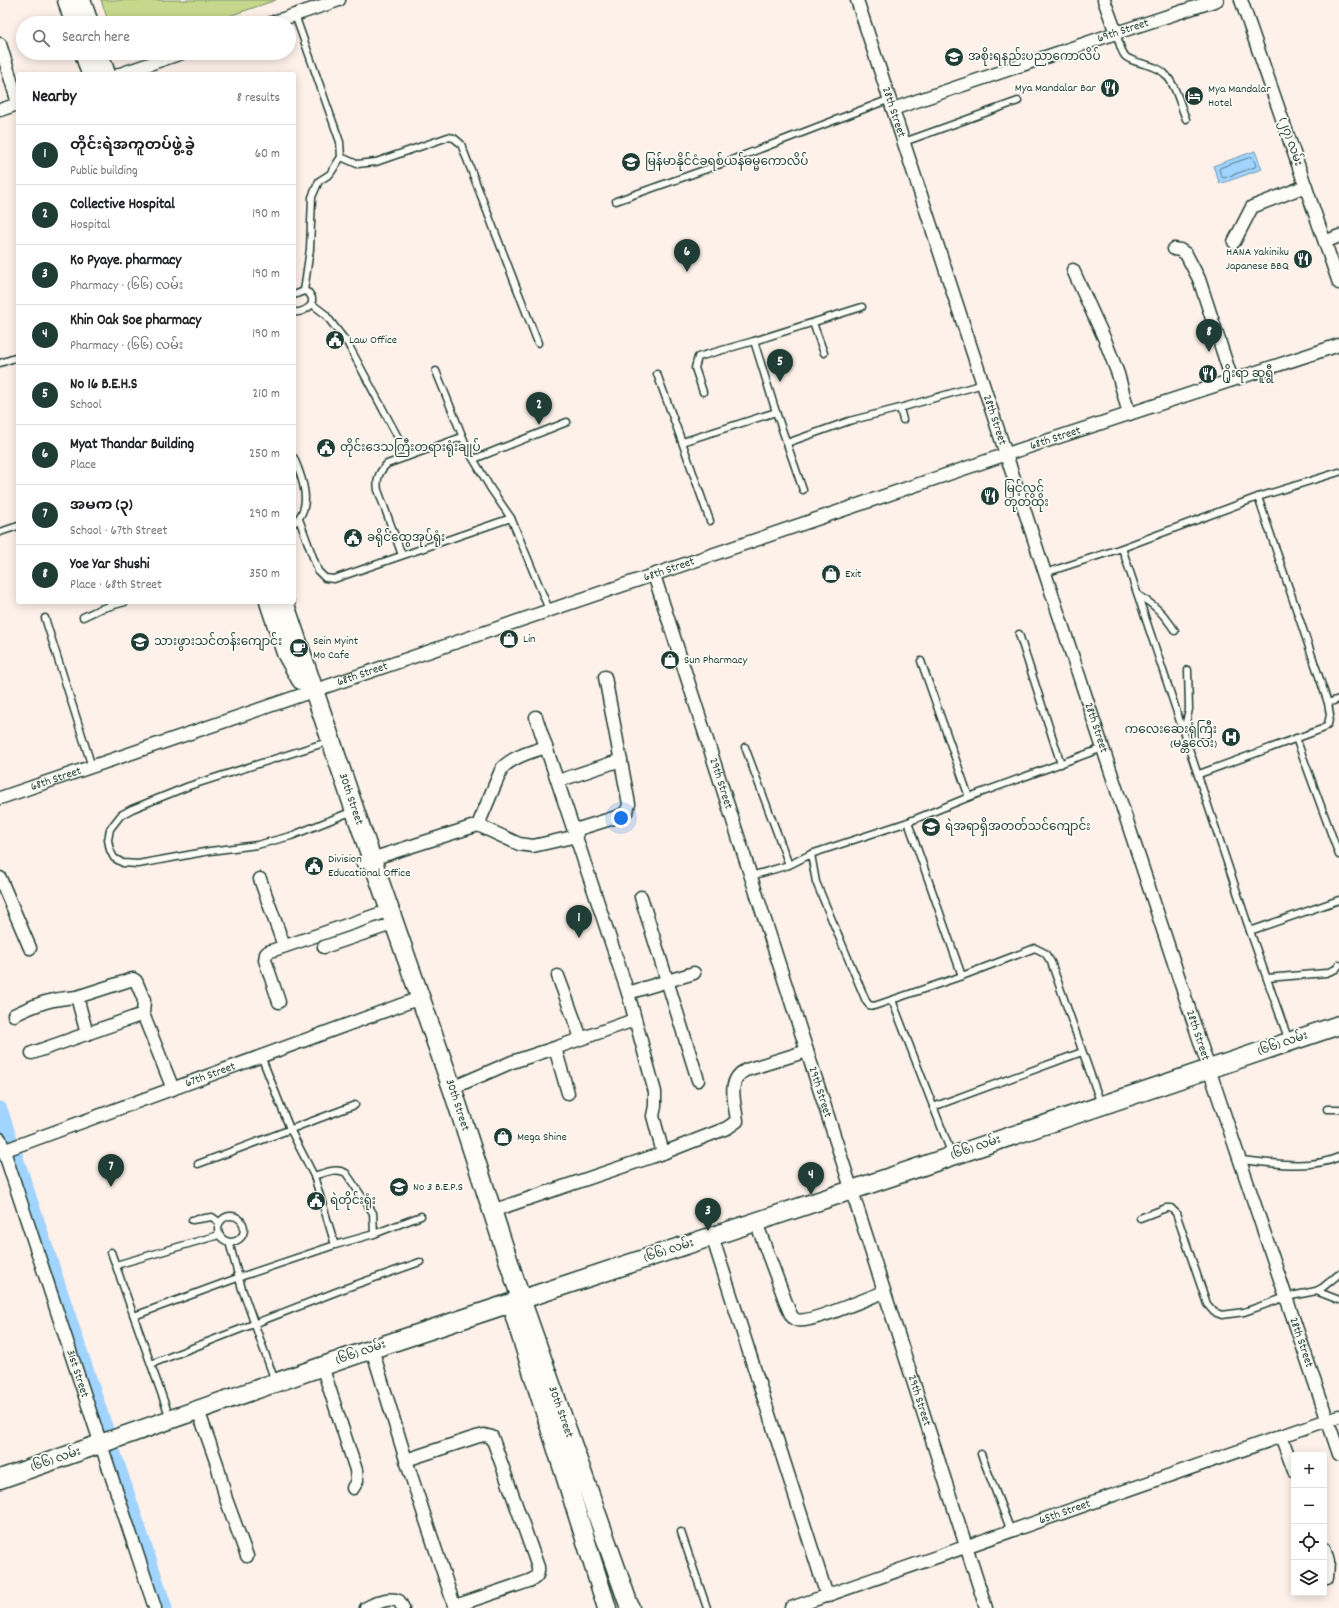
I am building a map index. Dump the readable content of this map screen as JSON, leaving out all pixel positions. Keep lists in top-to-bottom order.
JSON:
{
  "streets": {
    "main road": ["30th Street", "(၆၆) လမ်း"],
    "street": [
      "69th Street",
      "28th Street",
      "(၂၇) လမ်း",
      "68th Street",
      "29th Street",
      "67th Street",
      "31st Street",
      "65th Street"
    ]
  },
  "crossings": [
    ["69th Street", "28th Street"],
    ["28th Street", "68th Street"],
    ["28th Street", "(၆၆) လမ်း"],
    ["28th Street", "65th Street"],
    ["68th Street", "29th Street"],
    ["68th Street", "30th Street"],
    ["29th Street", "(၆၆) လမ်း"],
    ["29th Street", "65th Street"],
    ["30th Street", "(၆၆) လမ်း"],
    ["30th Street", "67th Street"],
    ["(၆၆) လမ်း", "31st Street"],
    ["67th Street", "31st Street"]
  ],
  "places": {
    "school or university": [
      "အစိုးရနည်းပညာကောလိပ်",
      "မြန်မာနိုင်ငံခရစ်ယန်ဓမ္မကောလိပ်",
      "သားဖွားသင်တန်းကျောင်း",
      "ရဲအရာရှိအတတ်သင်ကျောင်း",
      "No 3 B.E.P.S"
    ],
    "restaurant": [
      "Mya Mandalar Bar",
      "HANA Yakiniku Japanese BBQ",
      "႐ိုးရာ ဆူရွီ",
      "မြင့်လွင် တုတ်ထိုး"
    ],
    "hotel": ["Mya Mandalar Hotel"],
    "public building": [
      "Law Office",
      "တိုင်းဒေသကြီးတရားရုံးချုပ်",
      "ခရိုင်ထွေအုပ်ရုံး",
      "Division Educational Office",
      "ရဲတိုင်းရုံး"
    ],
    "shop": [
      "Exit",
      "Lin",
      "Sun Pharmacy",
      "Mega Shine"
    ],
    "cafe": ["Sein Myint Mo Cafe"],
    "hospital": ["ကလေးဆေးရုံကြီး (မန္တလေး)"]
  },
  "page": {
    "search": "Search here",
    "heading": ["Nearby", "8 results"],
    "list": [
      {
        "mark": "1",
        "name": "တိုင်းရဲအကူတပ်ဖွဲ့ခွဲ",
        "note": "Public building",
        "value": "60 m"
      },
      {
        "mark": "2",
        "name": "Collective Hospital",
        "note": "Hospital",
        "value": "190 m"
      },
      {
        "mark": "3",
        "name": "Ko Pyaye. pharmacy",
        "note": "Pharmacy · (၆၆) လမ်း",
        "value": "190 m"
      },
      {
        "mark": "4",
        "name": "Khin Oak Soe pharmacy",
        "note": "Pharmacy · (၆၆) လမ်း",
        "value": "190 m"
      },
      {
        "mark": "5",
        "name": "No 16 B.E.H.S",
        "note": "School",
        "value": "210 m"
      },
      {
        "mark": "6",
        "name": "Myat Thandar Building",
        "note": "Place",
        "value": "250 m"
      },
      {
        "mark": "7",
        "name": "အမက (၃)",
        "note": "School · 67th Street",
        "value": "290 m"
      },
      {
        "mark": "8",
        "name": "Yoe Yar Shushi",
        "note": "Place · 68th Street",
        "value": "350 m"
      }
    ],
    "pins": [
      "6",
      "8",
      "5",
      "2",
      "1",
      "7",
      "4",
      "3"
    ],
    "map_buttons": ["+", "−"]
  }
}
